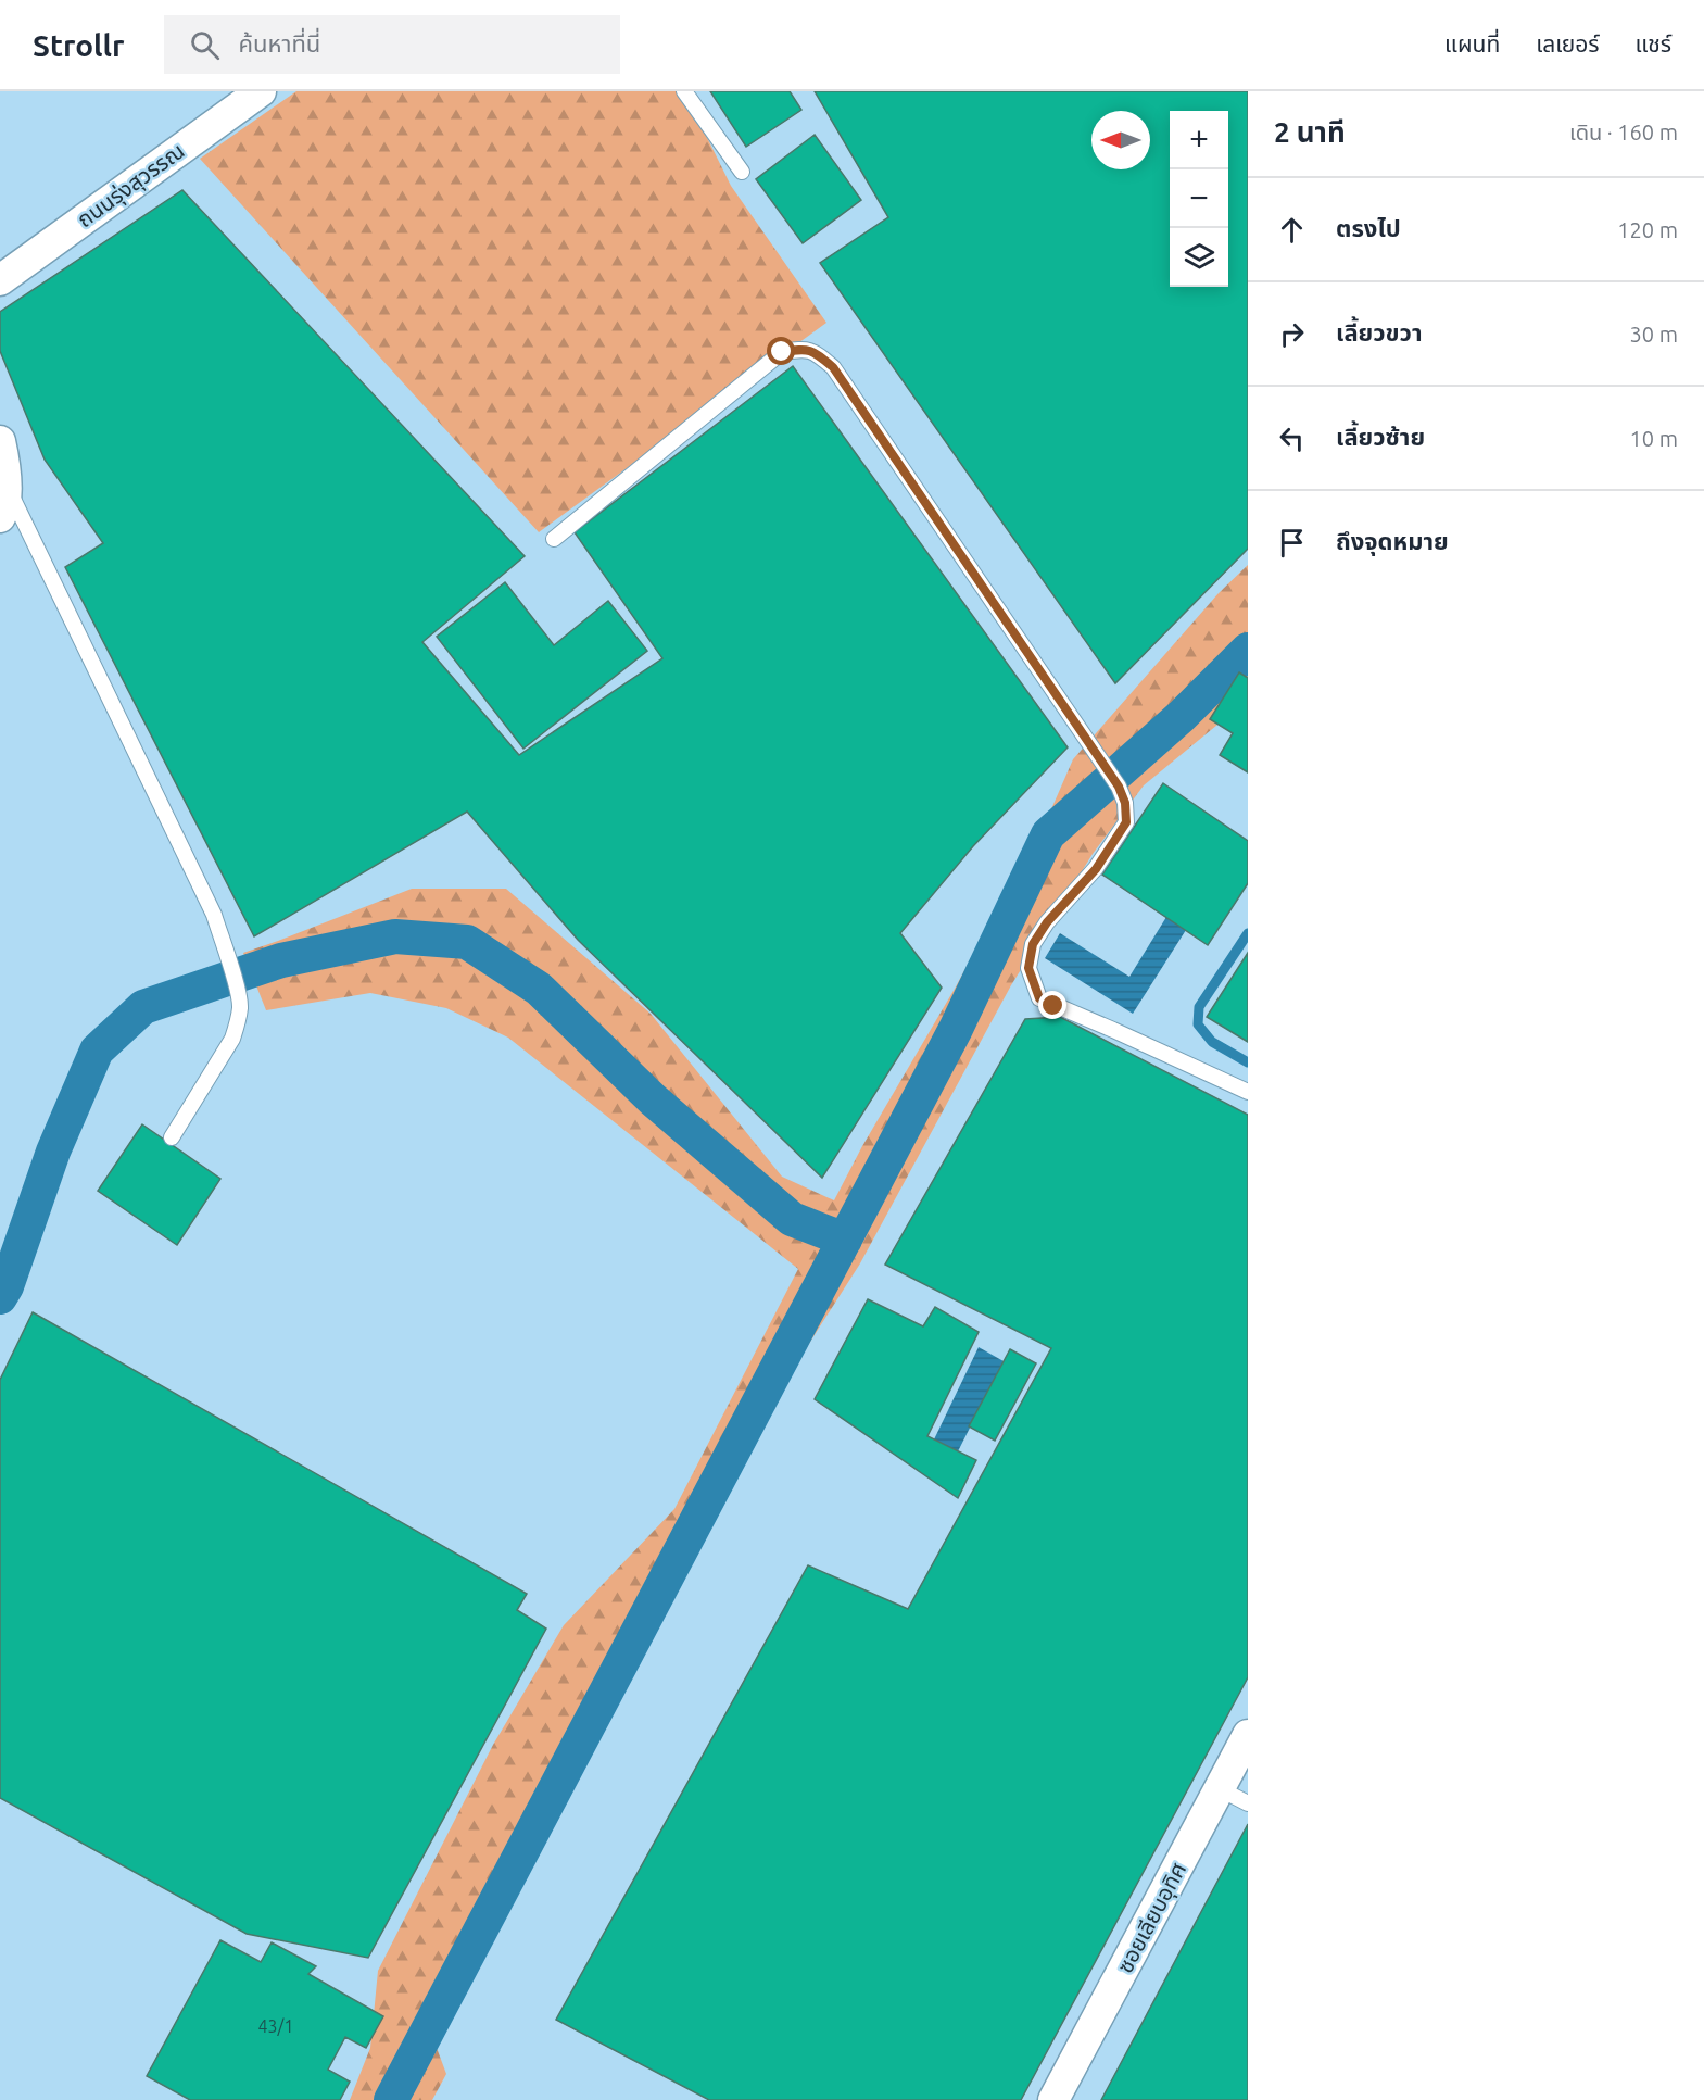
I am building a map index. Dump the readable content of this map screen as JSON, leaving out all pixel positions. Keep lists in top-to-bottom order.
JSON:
{
  "streets": {
    "street": ["ถนนรุ่งสุวรรณ", "ซอยเลียบอุทิศ"]
  },
  "house_numbers": ["43/1"],
  "north": "left",
  "page": {
    "header": "Strollr",
    "search": "ค้นหาที่นี่",
    "nav": ["แผนที่", "เลเยอร์", "แชร์"],
    "heading": ["2 นาที", "เดิน · 160 m"],
    "map_buttons": ["+", "−"],
    "list": [
      ["ตรงไป", "120 m"],
      ["เลี้ยวขวา", "30 m"],
      ["เลี้ยวซ้าย", "10 m"],
      "ถึงจุดหมาย"
    ]
  }
}
